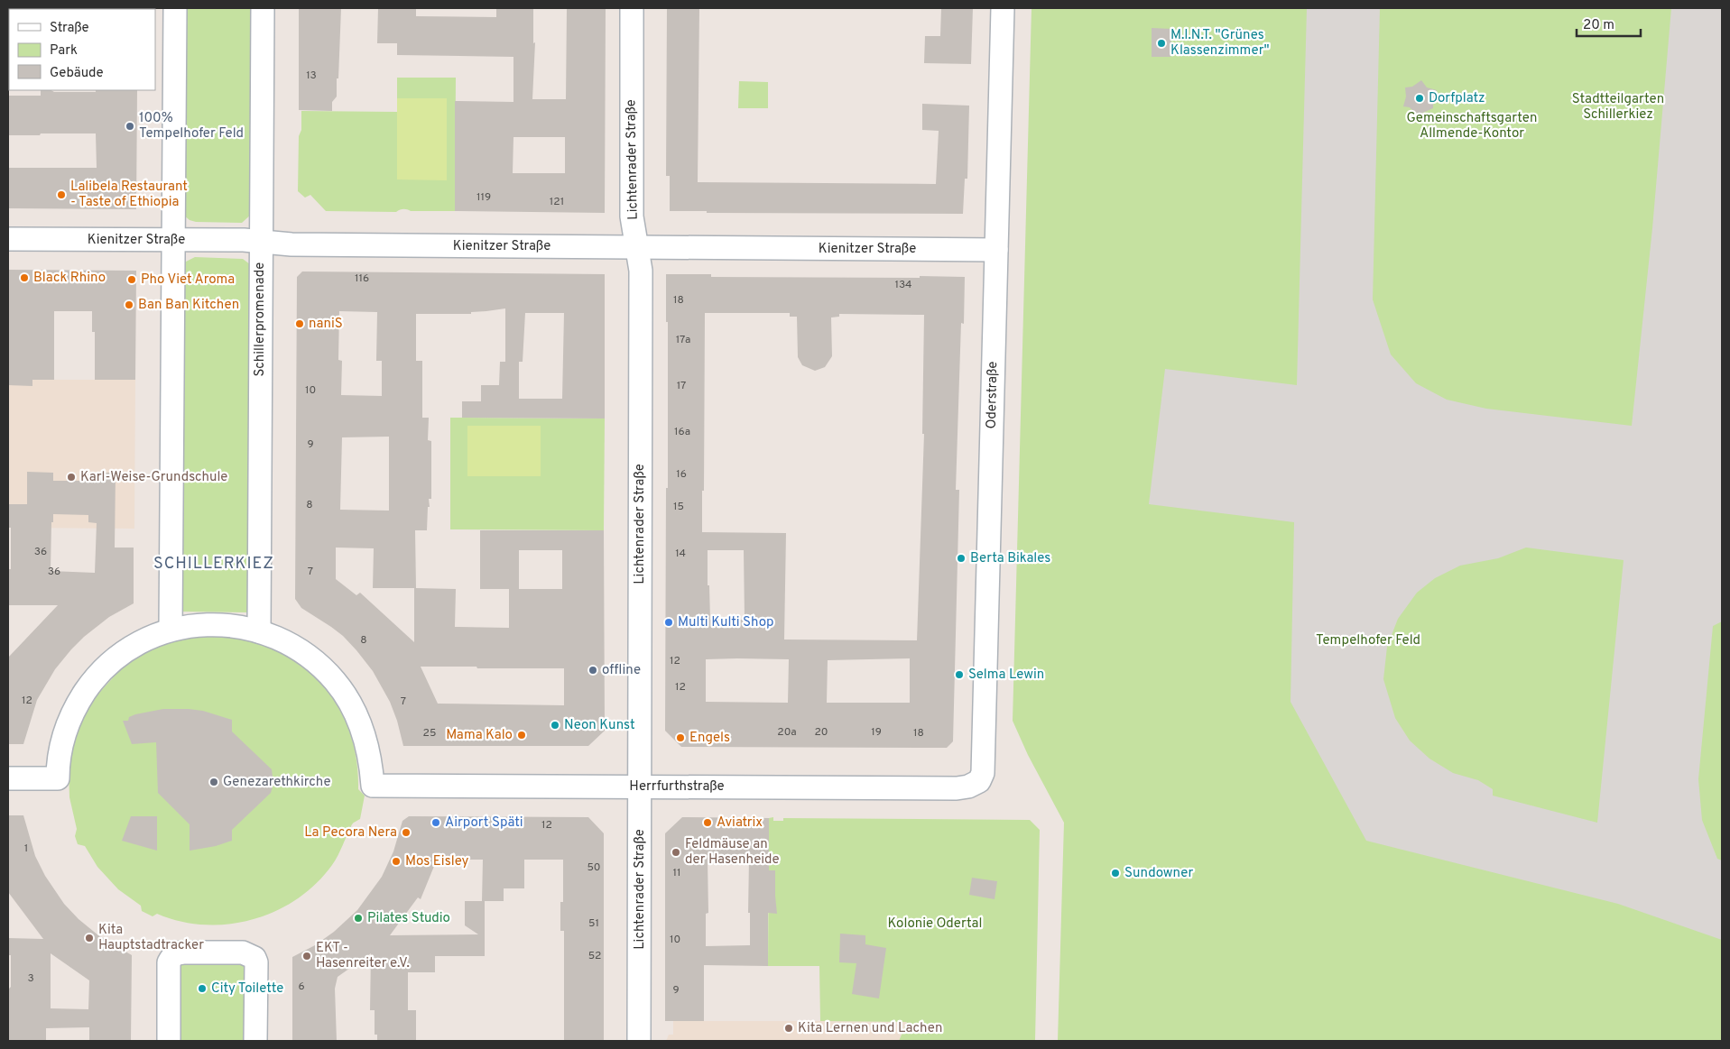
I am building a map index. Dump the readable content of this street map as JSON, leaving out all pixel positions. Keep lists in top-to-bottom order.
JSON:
{
  "streets": {
    "street": [
      "Lichtenrader Straße",
      "Kienitzer Straße",
      "Schillerpromenade",
      "Oderstraße",
      "Herrfurthstraße"
    ]
  },
  "crossings": [
    ["Lichtenrader Straße", "Kienitzer Straße"],
    ["Lichtenrader Straße", "Herrfurthstraße"],
    ["Kienitzer Straße", "Schillerpromenade"],
    ["Kienitzer Straße", "Oderstraße"],
    ["Schillerpromenade", "Herrfurthstraße"],
    ["Oderstraße", "Herrfurthstraße"]
  ],
  "districts": ["SCHILLERKIEZ"],
  "parks": [
    "Stadtteilgarten Schillerkiez",
    "Gemeinschaftsgarten Allmende-Kontor",
    "Tempelhofer Feld",
    "Kolonie Odertal"
  ],
  "places": [
    "M.I.N.T. \"Grünes Klassenzimmer\"",
    "Dorfplatz",
    "100% Tempelhofer Feld",
    "Lalibela Restaurant - Taste of Ethiopia",
    "Black Rhino",
    "Pho Viet Aroma",
    "Ban Ban Kitchen",
    "naniS",
    "Karl-Weise-Grundschule",
    "Berta Bikales",
    "Multi Kulti Shop",
    "offline",
    "Selma Lewin",
    "Neon Kunst",
    "Mama Kalo",
    "Engels",
    "Genezarethkirche",
    "Airport Späti",
    "Aviatrix",
    "La Pecora Nera",
    "Feldmäuse an der Hasenheide",
    "Mos Eisley",
    "Sundowner",
    "Pilates Studio",
    "Kita Hauptstadtracker",
    "EKT - Hasenreiter e.V.",
    "City Toilette",
    "Kita Lernen und Lachen"
  ],
  "house_numbers": [
    "13",
    "119",
    "121",
    "116",
    "134",
    "18",
    "17a",
    "17",
    "10",
    "16a",
    "9",
    "16",
    "8",
    "15",
    "36",
    "14",
    "36",
    "7",
    "8",
    "12",
    "12",
    "12",
    "7",
    "20a",
    "20",
    "19",
    "25",
    "18",
    "12",
    "1",
    "50",
    "11",
    "51",
    "10",
    "52",
    "3",
    "6",
    "9"
  ],
  "legend": ["Straße", "Park", "Gebäude"],
  "scale_bar": "20 m"
}
